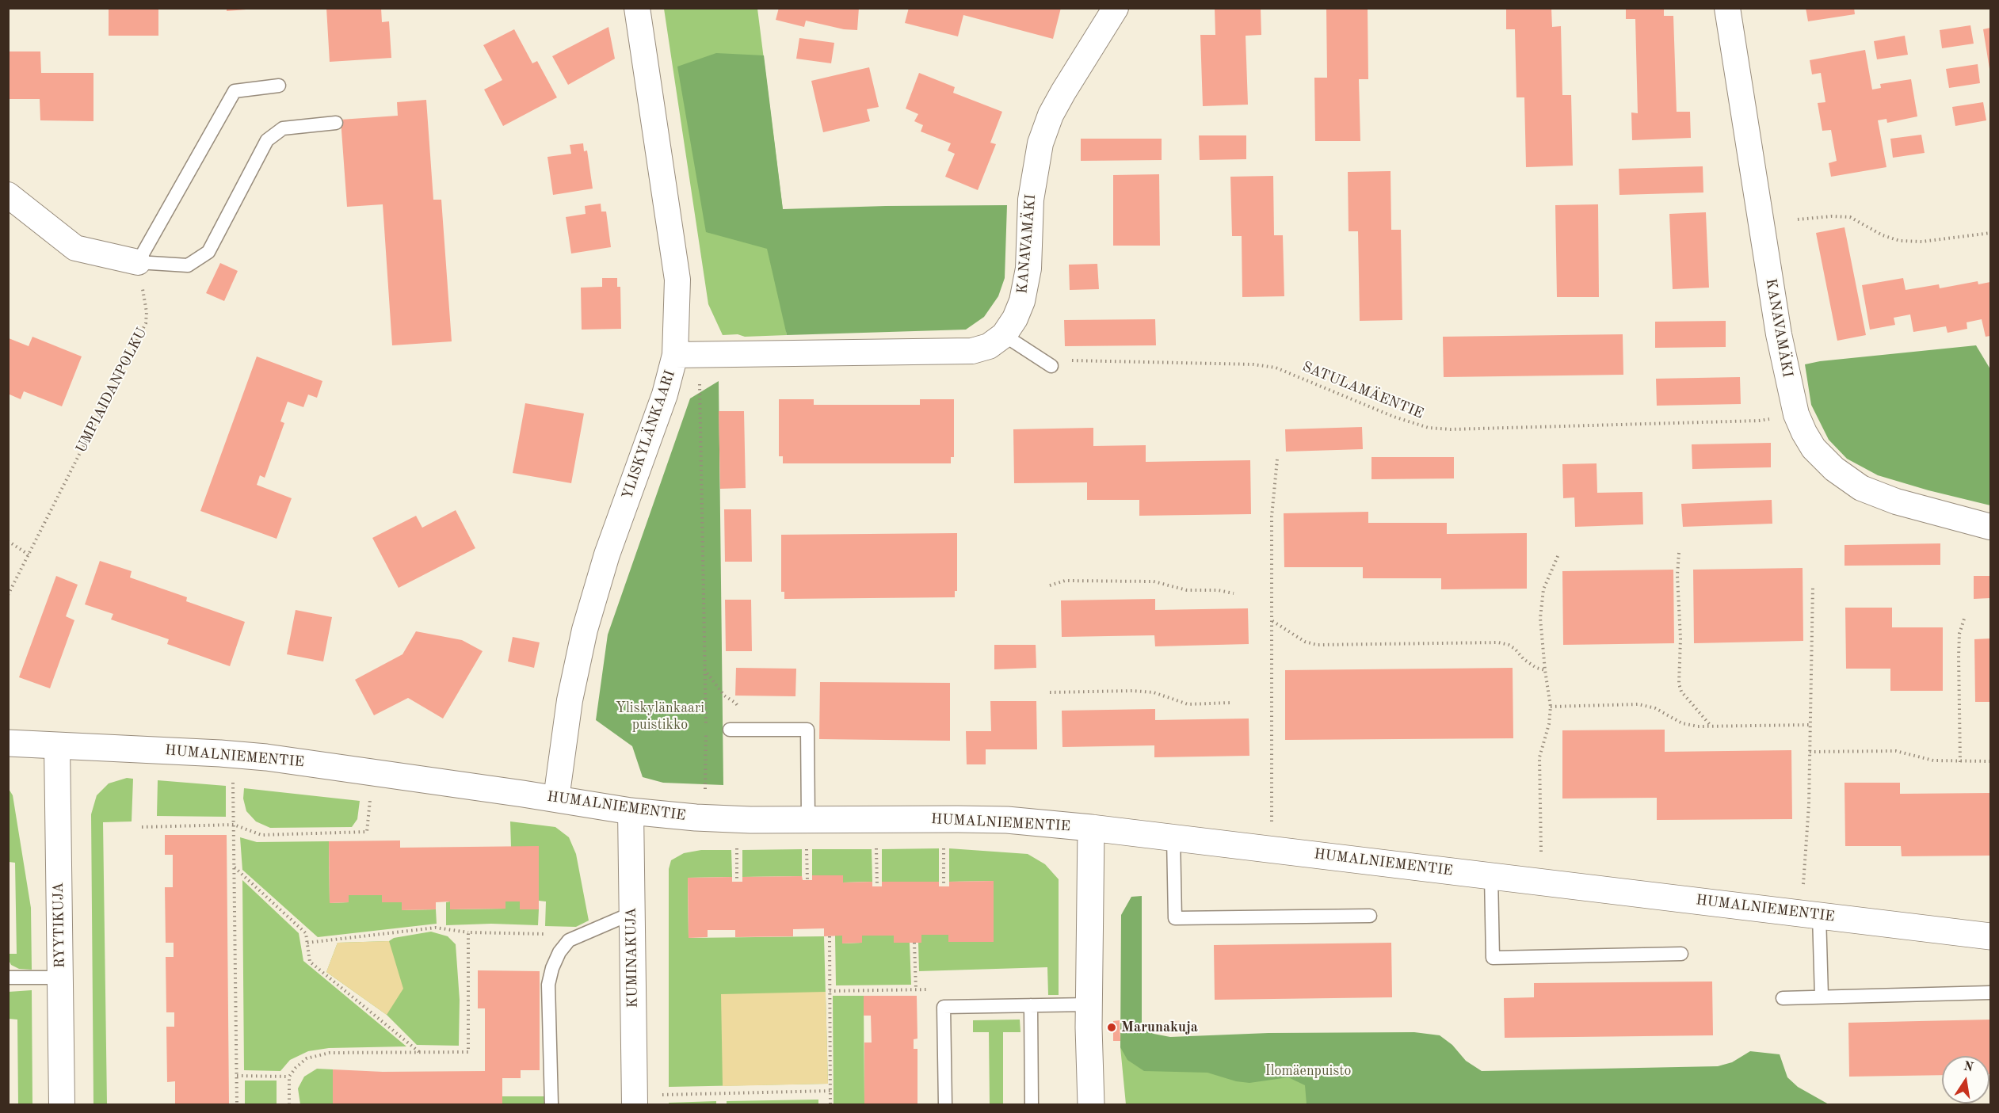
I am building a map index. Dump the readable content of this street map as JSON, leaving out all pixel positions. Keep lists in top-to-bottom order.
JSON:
{
  "streets": {
    "street": [
      "KANAVAMÄKI",
      "YLISKYLÄNKAARI",
      "HUMALNIEMENTIE",
      "RYYTIKUJA",
      "KUMINAKUJA"
    ],
    "path": ["UMPIAIDANPOLKU", "SATULAMÄENTIE"]
  },
  "crossings": [
    ["KANAVAMÄKI", "SATULAMÄENTIE"],
    ["KANAVAMÄKI", "YLISKYLÄNKAARI"],
    ["YLISKYLÄNKAARI", "HUMALNIEMENTIE"],
    ["HUMALNIEMENTIE", "RYYTIKUJA"],
    ["HUMALNIEMENTIE", "KUMINAKUJA"]
  ],
  "parks": ["Yliskylänkaari puistikko", "Ilomäenpuisto"],
  "places": ["Marunakuja"],
  "north": "top"
}
